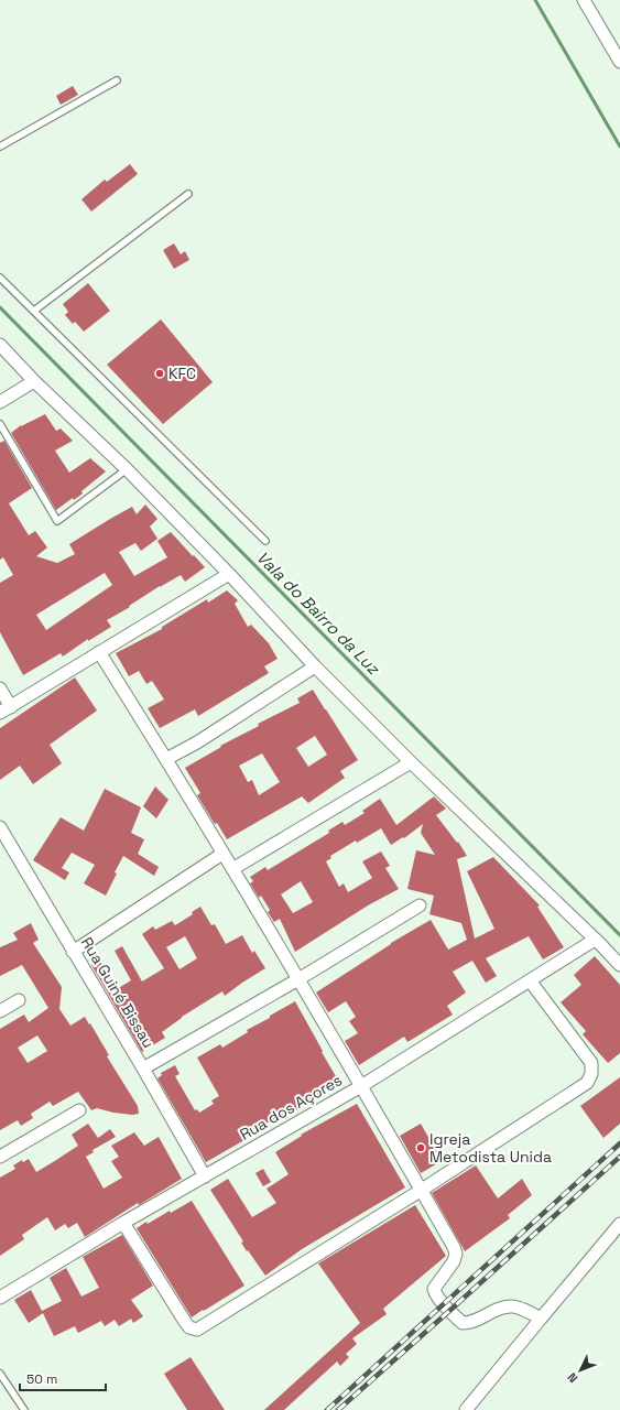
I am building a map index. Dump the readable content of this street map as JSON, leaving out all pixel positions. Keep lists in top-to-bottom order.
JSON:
{
  "streets": {
    "street": ["Rua Guiné Bissau", "Rua dos Açores"]
  },
  "crossings": [
    ["Rua Guiné Bissau", "Rua dos Açores"]
  ],
  "water": ["Vala do Bairro da Luz"],
  "places": ["KFC", "Igreja Metodista Unida"],
  "scale_bar": "50 m",
  "north": "bottom left"
}
